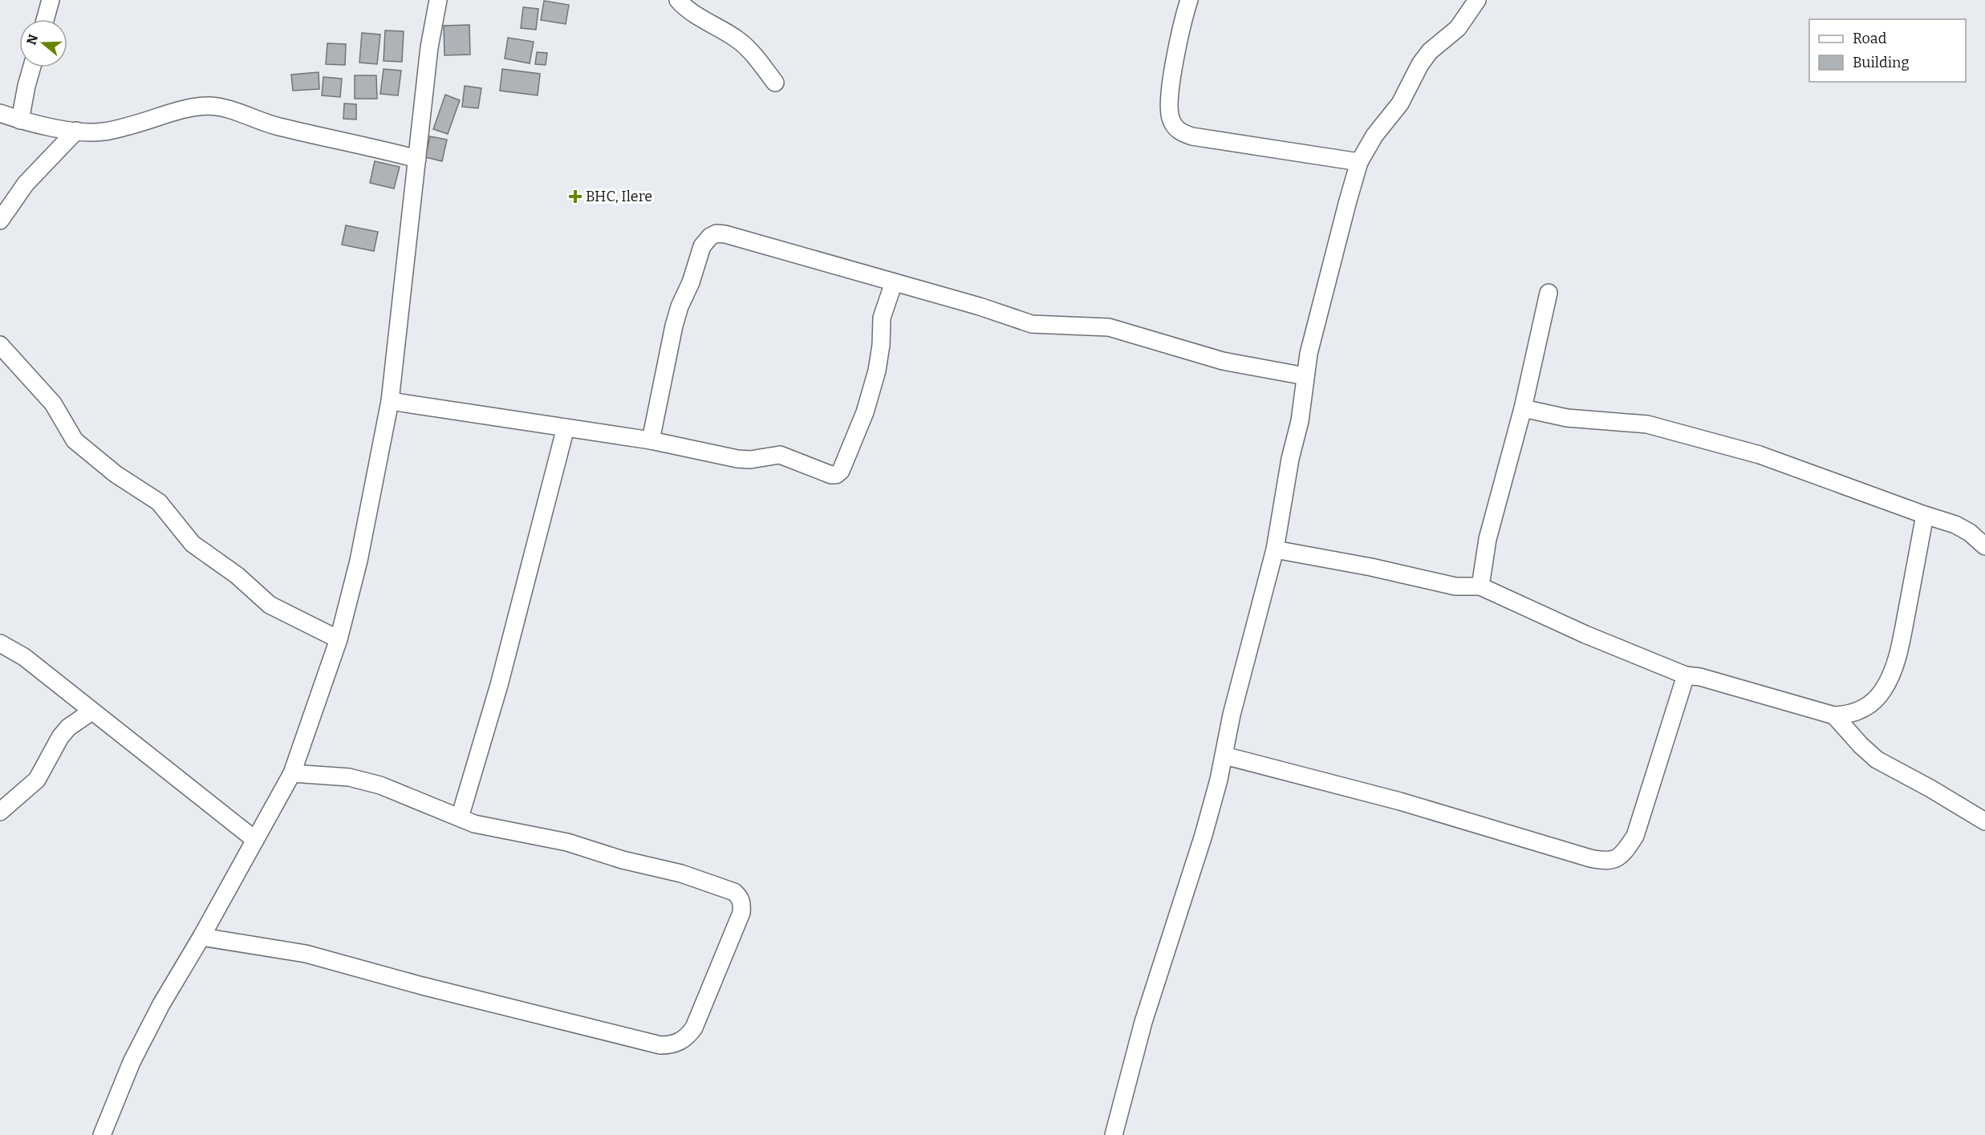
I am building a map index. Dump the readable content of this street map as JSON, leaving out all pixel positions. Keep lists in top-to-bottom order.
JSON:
{
  "places": {
    "health": ["BHC, Ilere"]
  },
  "legend": ["Road", "Building"],
  "north": "left"
}
